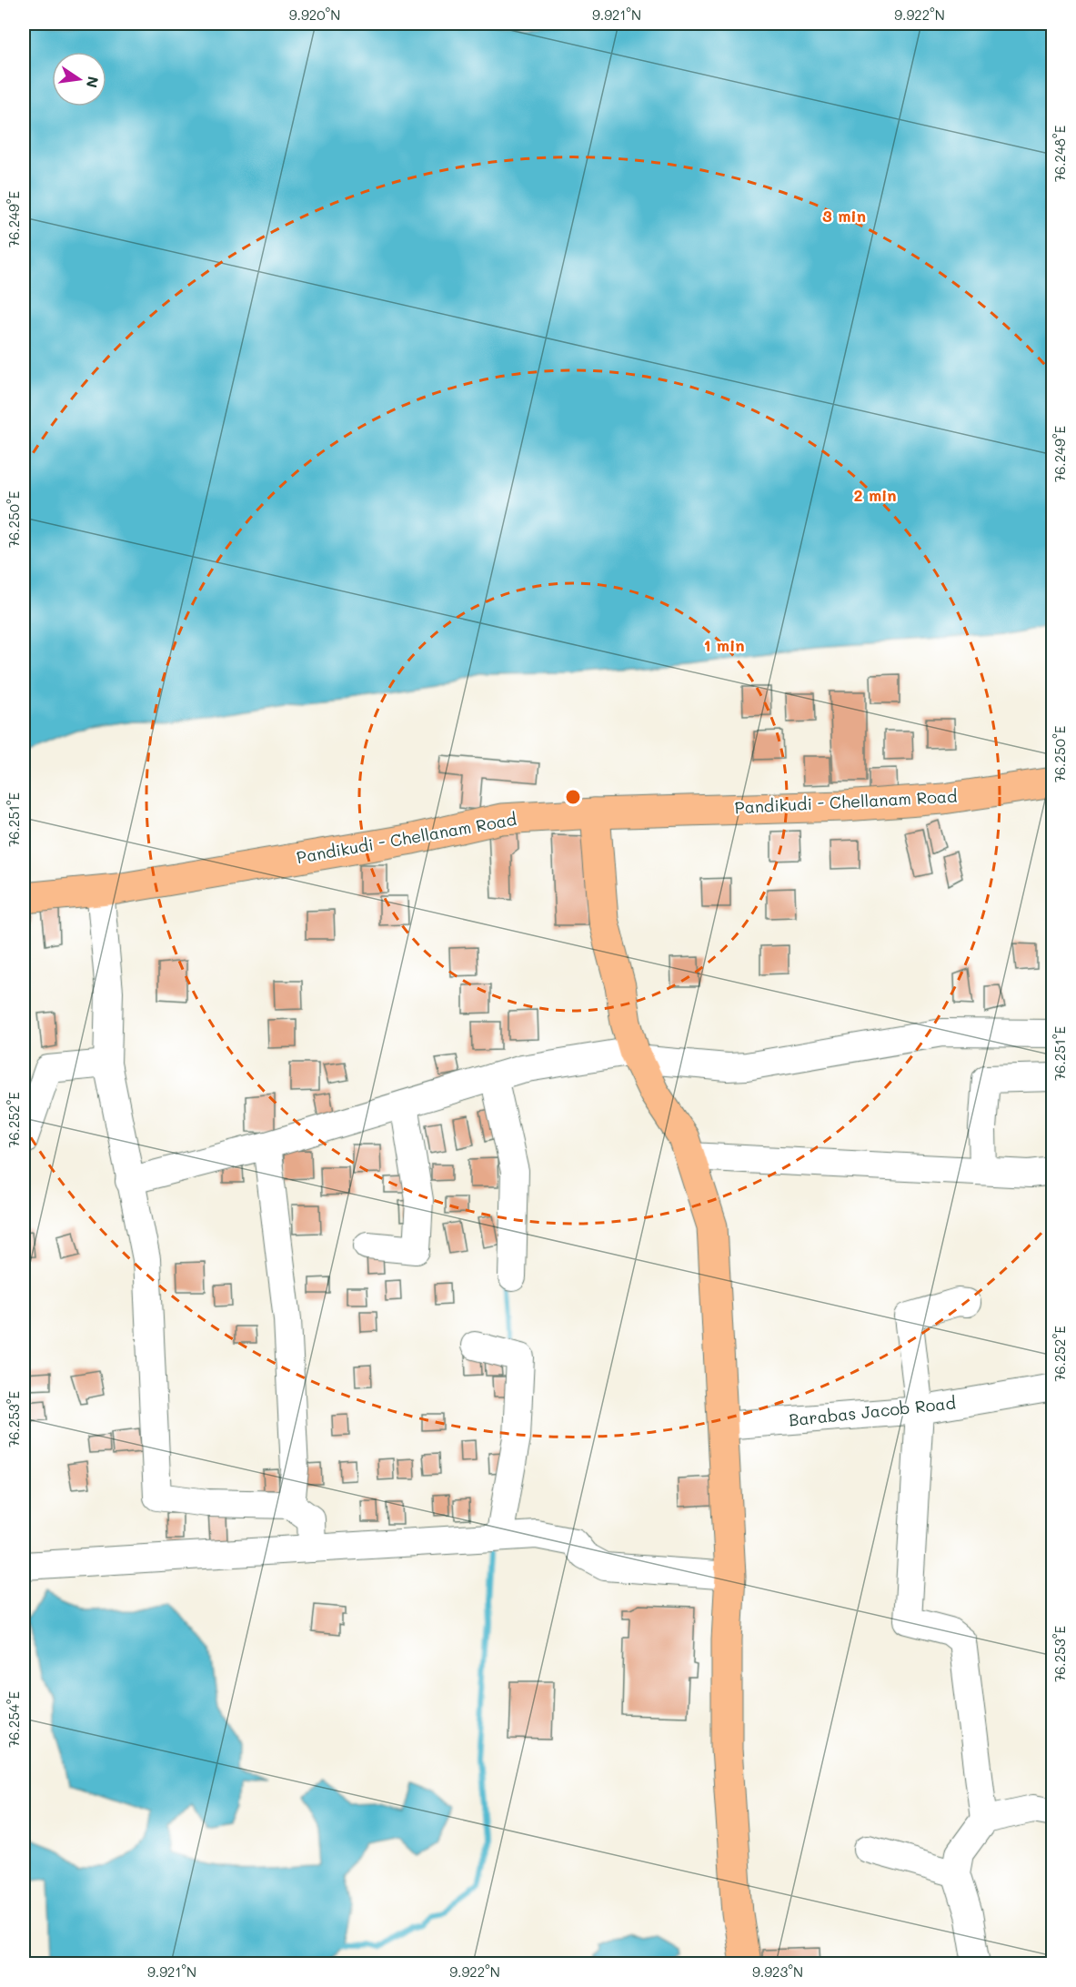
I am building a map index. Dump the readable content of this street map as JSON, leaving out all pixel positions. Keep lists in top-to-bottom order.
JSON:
{
  "streets": {
    "main road": ["Pandikudi - Chellanam Road"],
    "street": ["Barabas Jacob Road"]
  },
  "north": "right",
  "coordinates": [
    "9.920°N",
    "9.921°N",
    "9.922°N",
    "76.248°E",
    "76.249°E",
    "76.250°E",
    "76.251°E",
    "76.252°E",
    "76.253°E",
    "76.254°E",
    "9.923°N"
  ],
  "rings": ["3 min", "2 min", "1 min"]
}
